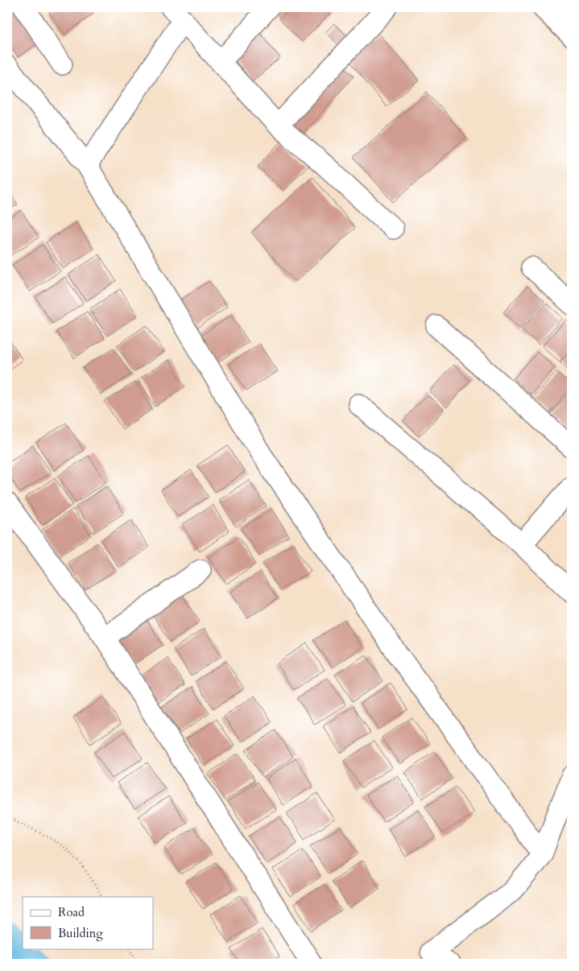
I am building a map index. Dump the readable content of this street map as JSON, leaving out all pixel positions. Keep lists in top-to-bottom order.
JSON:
{
  "legend": ["Road", "Building"]
}
